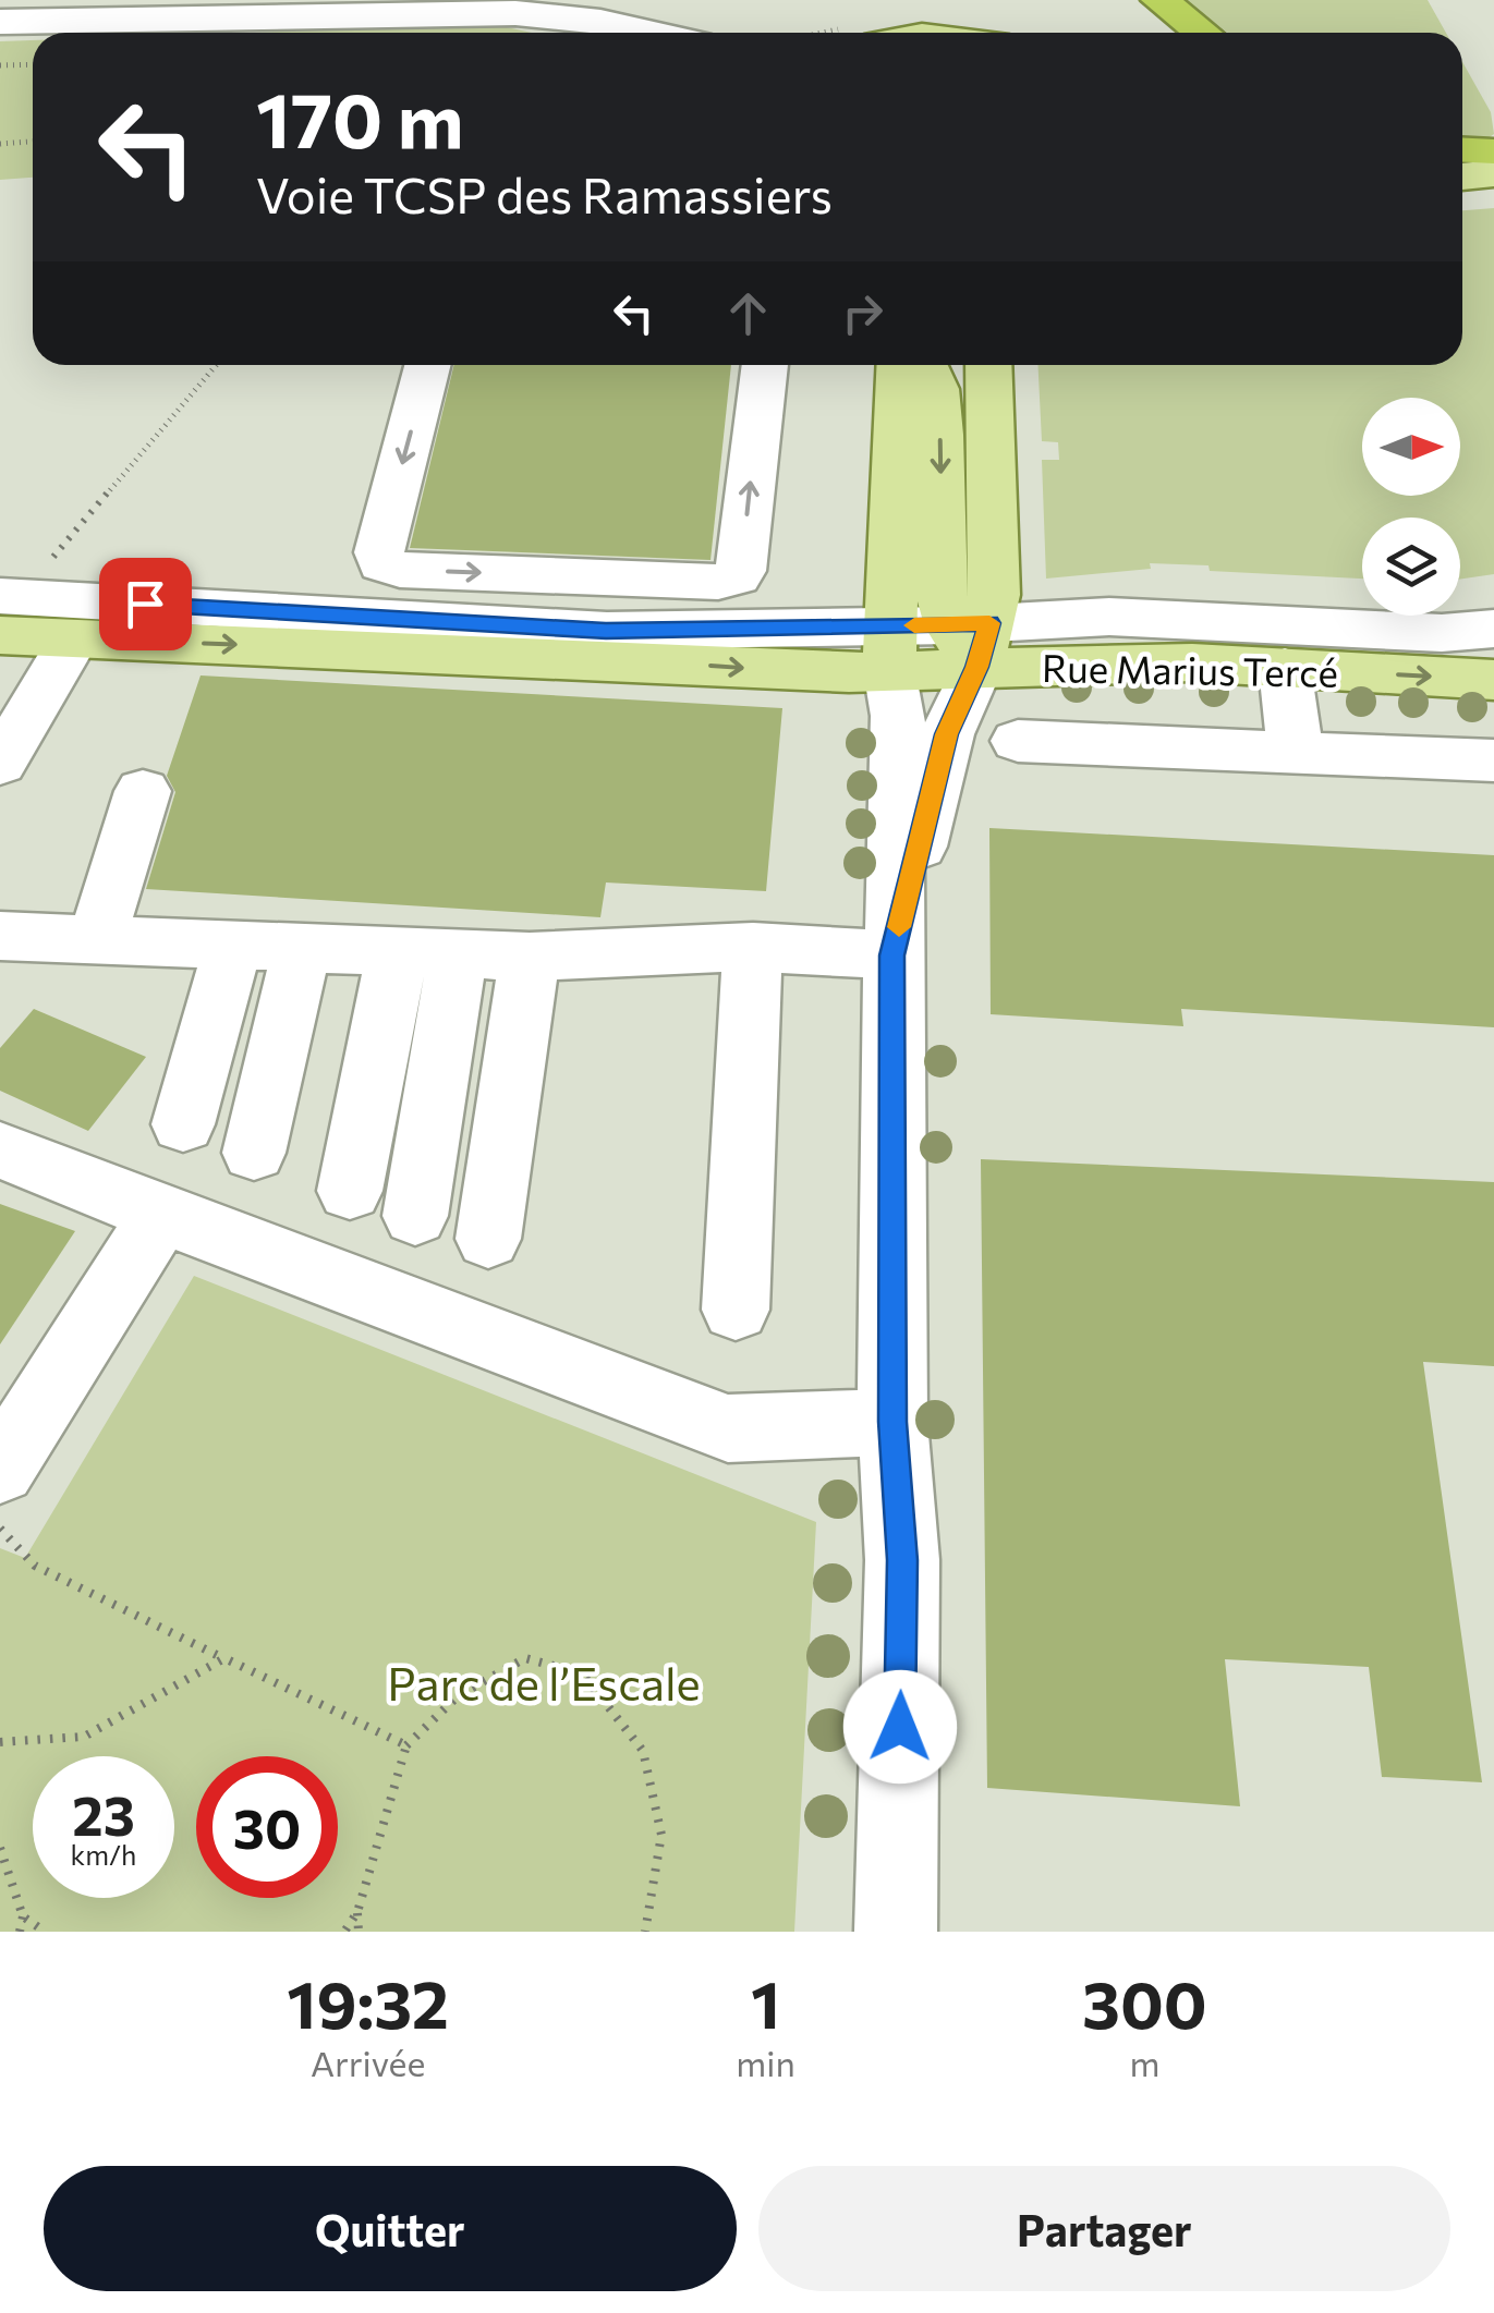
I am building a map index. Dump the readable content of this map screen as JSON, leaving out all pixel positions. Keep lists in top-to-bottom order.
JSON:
{
  "streets": {
    "main road": ["Rue Marius Tercé"]
  },
  "one_way": ["Rue Marius Tercé"],
  "parks": ["Parc de l’Escale"],
  "north": "right",
  "page": {
    "turn": ["170 m", "Voie TCSP des Ramassiers"],
    "speed": "23 km/h",
    "limit": "30",
    "eta": [
      "19:32",
      "Arrivée",
      "1",
      "min",
      "300",
      "m"
    ],
    "buttons": ["Quitter", "Partager"]
  }
}
